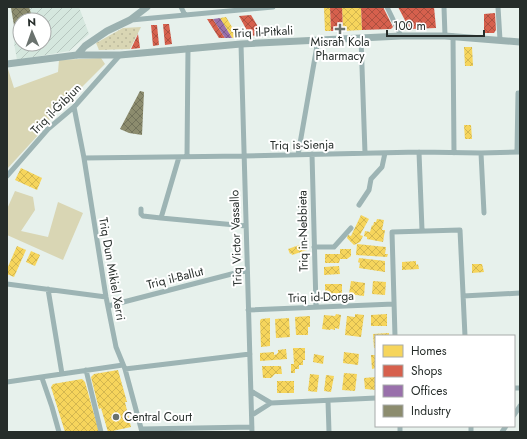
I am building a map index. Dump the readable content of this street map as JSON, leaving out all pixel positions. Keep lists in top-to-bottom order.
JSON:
{
  "streets": {
    "street": [
      "Triq il-Pitkali",
      "Triq il-Ġibjun",
      "Triq is-Sienja",
      "Triq in-Nebbieta",
      "Triq Victor Vassallo",
      "Triq Dun Mikiel Xerri",
      "Triq il-Ballut",
      "Triq id-Dorga"
    ]
  },
  "crossings": [
    ["Triq il-Pitkali", "Triq il-Ġibjun"],
    ["Triq il-Pitkali", "Triq Victor Vassallo"],
    ["Triq il-Ġibjun", "Triq Dun Mikiel Xerri"],
    ["Triq is-Sienja", "Triq in-Nebbieta"],
    ["Triq is-Sienja", "Triq Victor Vassallo"],
    ["Triq is-Sienja", "Triq Dun Mikiel Xerri"],
    ["Triq in-Nebbieta", "Triq id-Dorga"],
    ["Triq Victor Vassallo", "Triq il-Ballut"],
    ["Triq Victor Vassallo", "Triq id-Dorga"],
    ["Triq Dun Mikiel Xerri", "Triq il-Ballut"]
  ],
  "places": {
    "health": ["Misraħ Kola Pharmacy"],
    "other": ["Central Court"]
  },
  "legend": [
    "Homes",
    "Shops",
    "Offices",
    "Industry"
  ],
  "scale_bar": "100 m",
  "north": "top"
}
